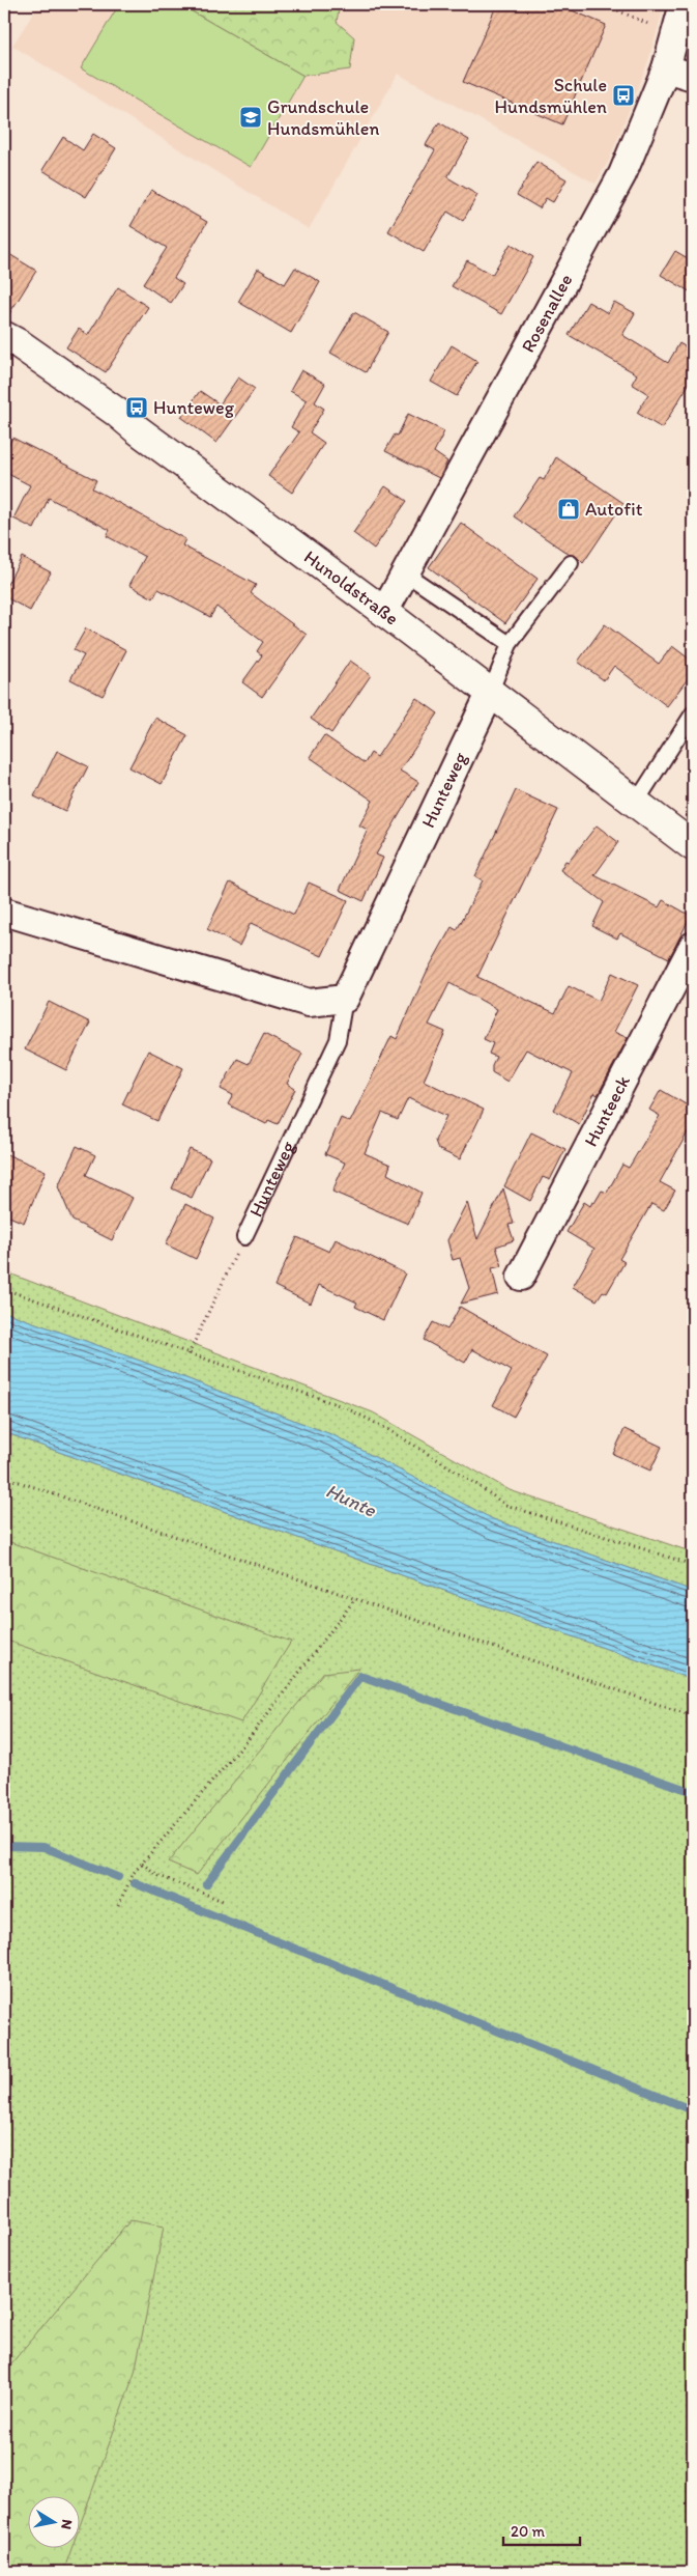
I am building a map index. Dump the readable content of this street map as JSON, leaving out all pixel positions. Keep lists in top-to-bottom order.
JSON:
{
  "streets": {
    "street": [
      "Rosenallee",
      "Hunoldstraße",
      "Hunteweg",
      "Hunteeck"
    ]
  },
  "crossings": [
    ["Rosenallee", "Hunoldstraße"],
    ["Hunoldstraße", "Hunteweg"]
  ],
  "water": ["Hunte"],
  "places": {
    "bus stop": ["Schule Hundsmühlen", "Hunteweg"],
    "school or university": ["Grundschule Hundsmühlen"],
    "shop": ["Autofit"]
  },
  "scale_bar": "20 m",
  "north": "right"
}
